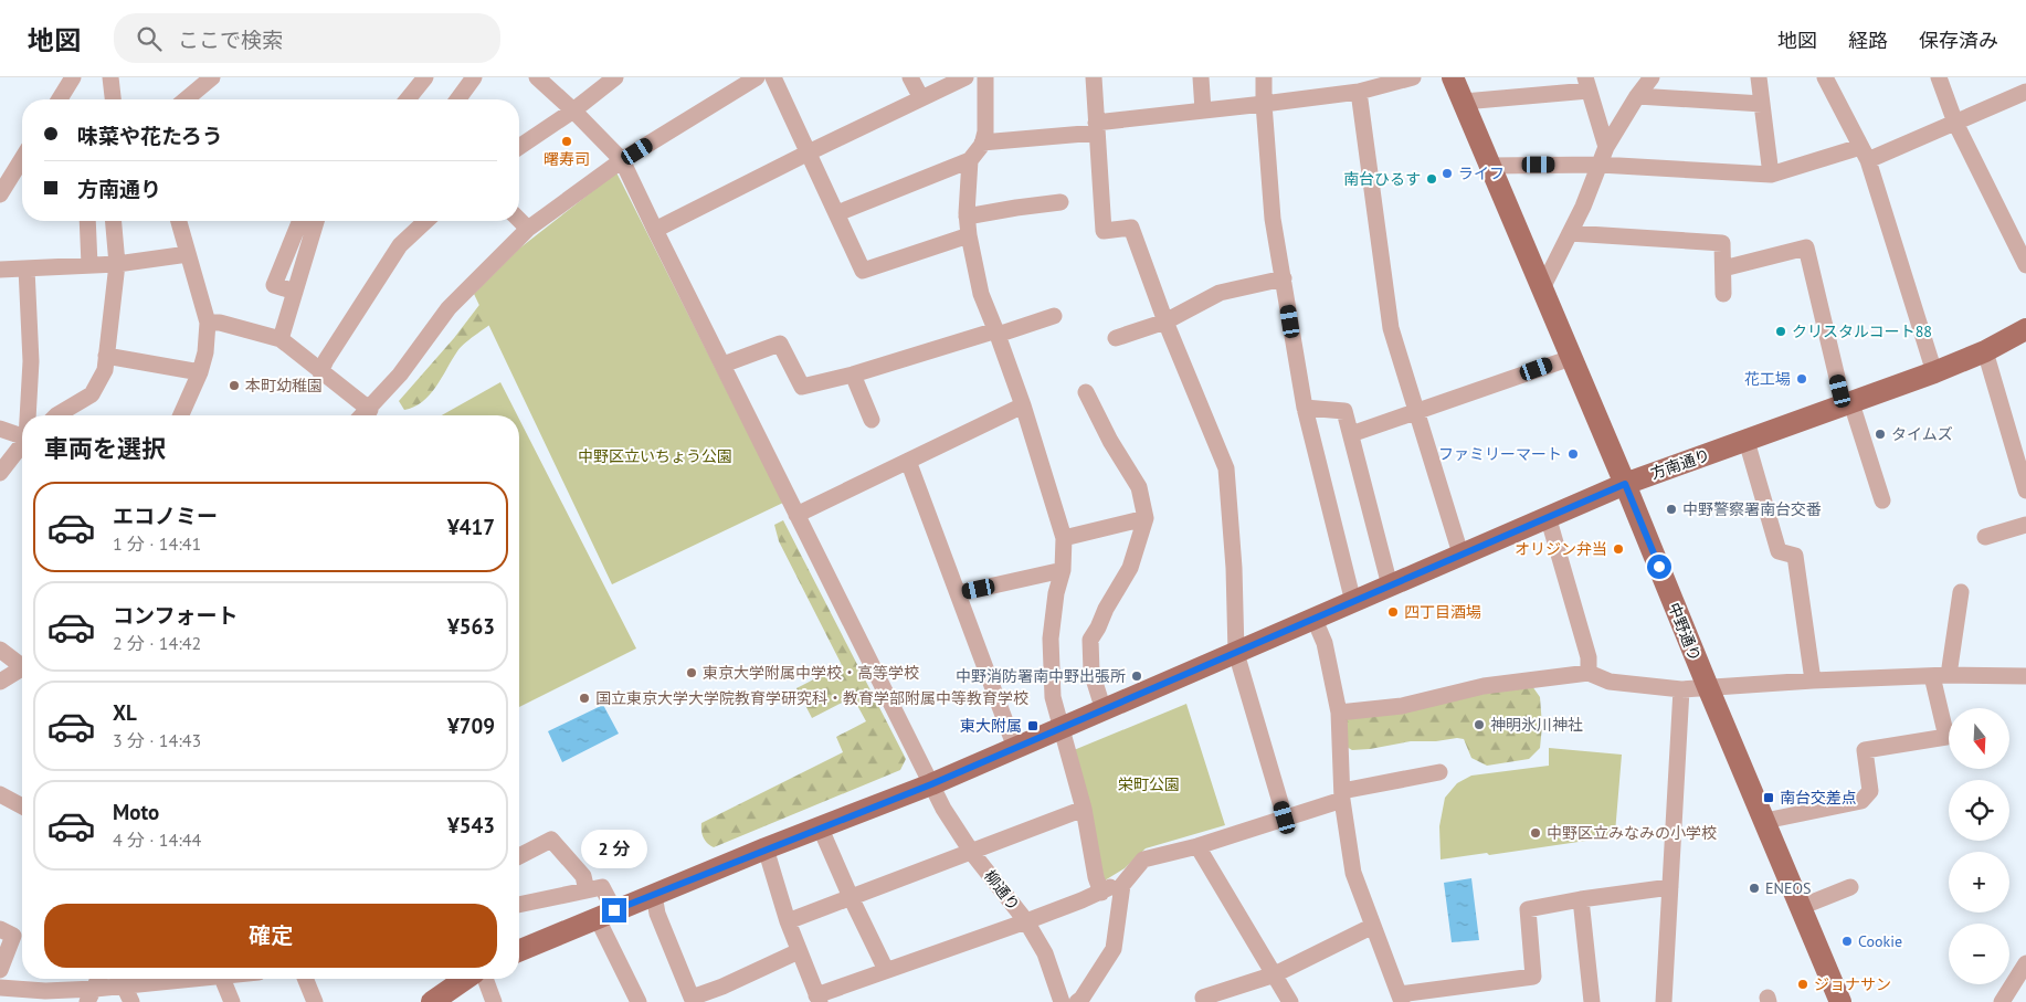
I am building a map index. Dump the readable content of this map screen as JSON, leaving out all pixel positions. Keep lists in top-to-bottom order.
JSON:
{
  "streets": {
    "main road": ["方南通り", "中野通り"],
    "street": ["柳通り"]
  },
  "crossings": [
    ["方南通り", "中野通り"],
    ["方南通り", "柳通り"]
  ],
  "parks": ["中野区立いちょう公園", "栄町公園"],
  "places": {
    "other": [
      "曙寿司",
      "ライフ",
      "南台ひるす",
      "クリスタルコート88",
      "花工場",
      "本町幼稚園",
      "タイムズ",
      "ファミリーマート",
      "中野警察署南台交番",
      "オリジン弁当",
      "四丁目酒場",
      "東京大学附属中学校・高等学校",
      "中野消防署南中野出張所",
      "国立東京大学大学院教育学研究科・教育学部附属中等教育学校",
      "神明氷川神社",
      "中野区立みなみの小学校",
      "ENEOS",
      "Cookie",
      "ジョナサン"
    ],
    "transit": ["東大附属", "南台交差点"]
  },
  "north": "bottom",
  "page": {
    "header": "地図",
    "search": "ここで検索",
    "nav": ["地図", "経路", "保存済み"],
    "banner": ["味菜や花たろう", "方南通り"],
    "heading": "車両を選択",
    "list": [
      {
        "name": "エコノミー",
        "note": "1 分 · 14:41",
        "value": "¥417"
      },
      {
        "name": "コンフォート",
        "note": "2 分 · 14:42",
        "value": "¥563"
      },
      {
        "name": "XL",
        "note": "3 分 · 14:43",
        "value": "¥709"
      },
      {
        "name": "Moto",
        "note": "4 分 · 14:44",
        "value": "¥543"
      }
    ],
    "map_buttons": ["+", "−"],
    "bubble": "2 分",
    "buttons": "確定"
  }
}
